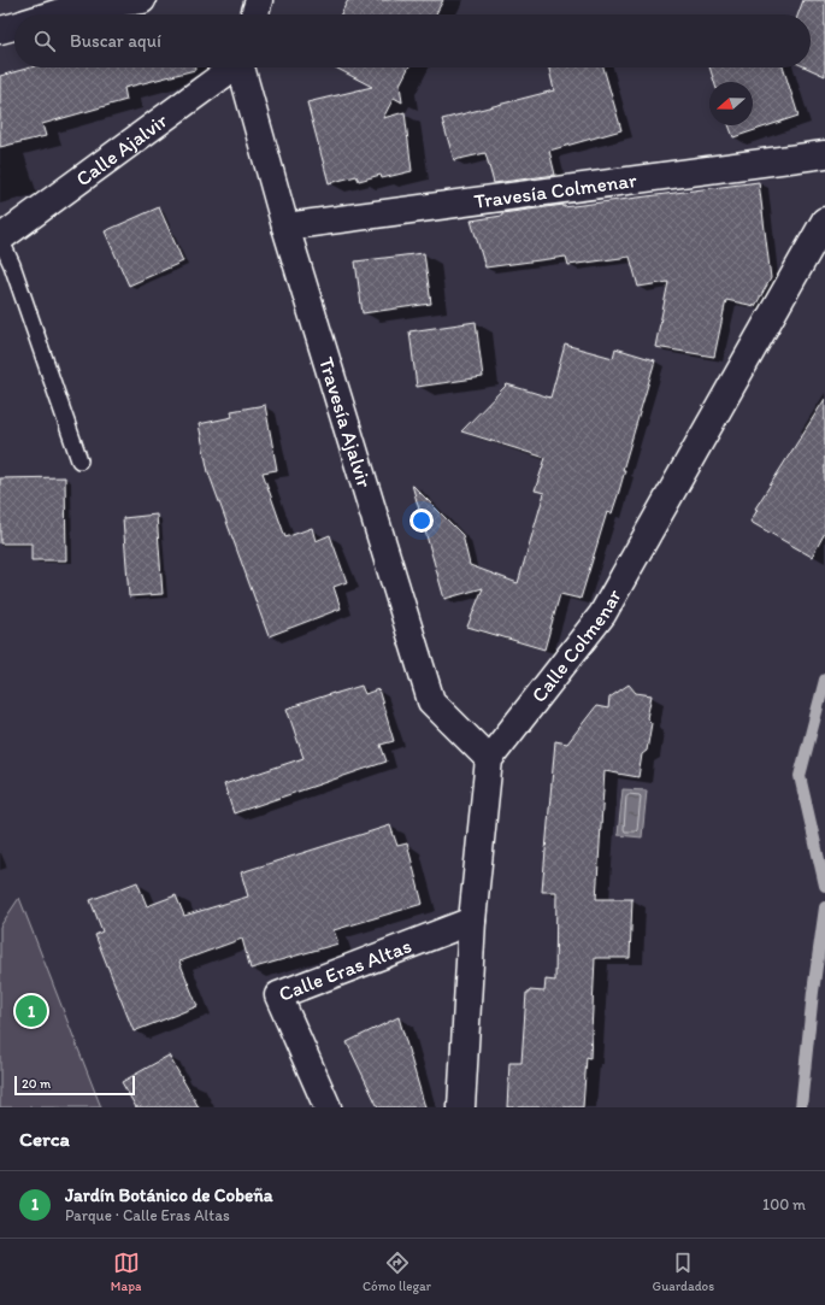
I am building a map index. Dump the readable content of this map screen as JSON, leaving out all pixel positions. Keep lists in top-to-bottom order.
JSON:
{
  "streets": {
    "street": [
      "Calle Ajalvir",
      "Travesía Colmenar",
      "Travesía Ajalvir",
      "Calle Colmenar",
      "Calle Eras Altas"
    ]
  },
  "crossings": [
    ["Travesía Colmenar", "Travesía Ajalvir"],
    ["Travesía Ajalvir", "Calle Colmenar"]
  ],
  "scale_bar": "20 m",
  "north": "left",
  "page": {
    "search": "Buscar aquí",
    "pins": "1",
    "scale": "20 m",
    "heading": "Cerca",
    "list": [
      {
        "mark": "1",
        "name": "Jardín Botánico de Cobeña",
        "note": "Parque · Calle Eras Altas",
        "value": "100 m"
      }
    ],
    "nav": ["Mapa", "Cómo llegar", "Guardados"]
  }
}
